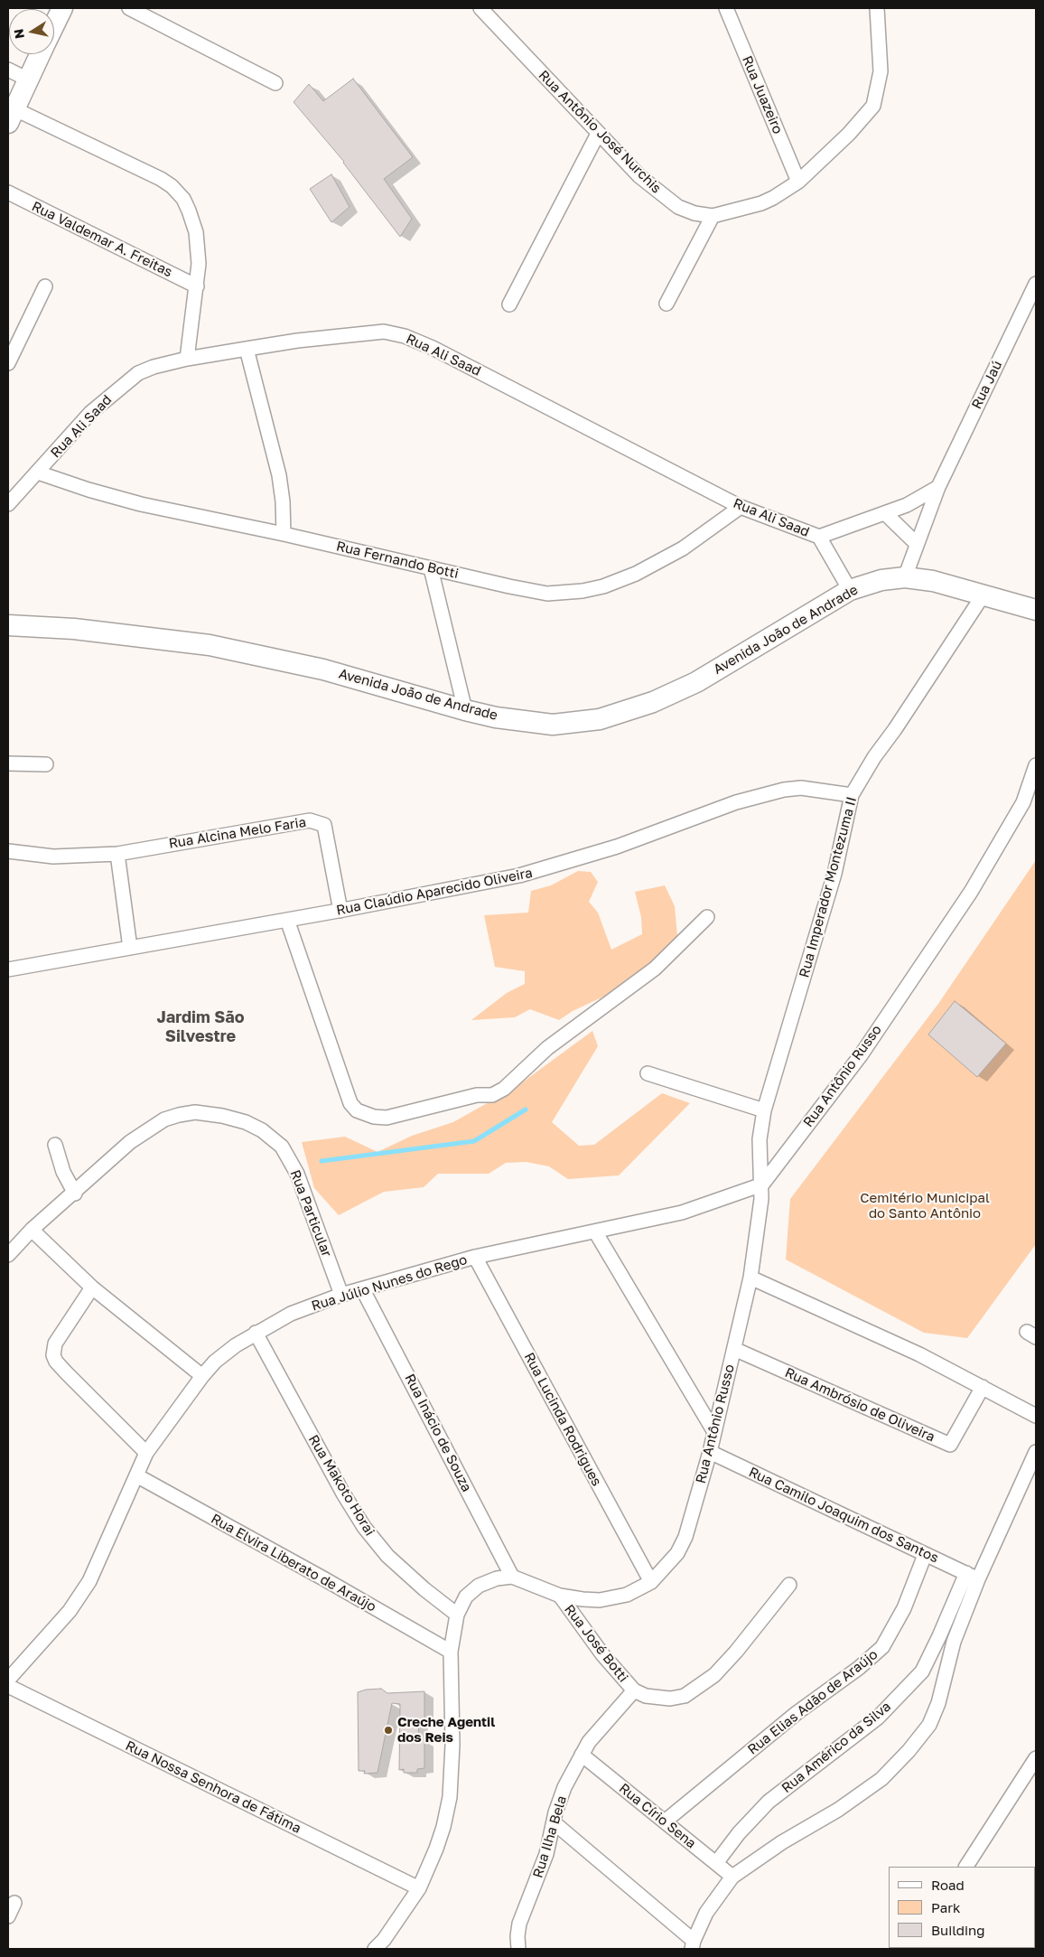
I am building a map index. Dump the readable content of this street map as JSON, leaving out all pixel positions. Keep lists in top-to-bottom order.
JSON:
{
  "streets": {
    "main road": ["Avenida João de Andrade"],
    "street": [
      "Rua Juazeiro",
      "Rua Antônio José Nurchis",
      "Rua Valdemar A. Freitas",
      "Rua Ali Saad",
      "Rua Jaú",
      "Rua Fernando Botti",
      "Rua Alcina Melo Faria",
      "Rua Imperador Montezuma II",
      "Rua Claúdio Aparecido Oliveira",
      "Rua Antônio Russo",
      "Rua Particular",
      "Rua Júlio Nunes do Rego",
      "Rua Ambrósio de Oliveira",
      "Rua Lucinda Rodrigues",
      "Rua Inácio de Souza",
      "Rua Makoto Horai",
      "Rua Camilo Joaquim dos Santos",
      "Rua Elvira Liberato de Araújo",
      "Rua José Botti",
      "Rua Elias Adão de Araújo",
      "Rua Américo da Silva",
      "Rua Nossa Senhora de Fátima",
      "Rua Círio Sena",
      "Rua Ilha Bela"
    ]
  },
  "crossings": [
    ["Rua Juazeiro", "Rua Antônio José Nurchis"],
    ["Rua Ali Saad", "Rua Fernando Botti"],
    ["Rua Jaú", "Avenida João de Andrade"],
    ["Avenida João de Andrade", "Rua Imperador Montezuma II"],
    ["Rua Alcina Melo Faria", "Rua Claúdio Aparecido Oliveira"],
    ["Rua Imperador Montezuma II", "Rua Claúdio Aparecido Oliveira"],
    ["Rua Imperador Montezuma II", "Rua Antônio Russo"],
    ["Rua Imperador Montezuma II", "Rua Júlio Nunes do Rego"],
    ["Rua Antônio Russo", "Rua Júlio Nunes do Rego"],
    ["Rua Antônio Russo", "Rua Ambrósio de Oliveira"],
    ["Rua Antônio Russo", "Rua Lucinda Rodrigues"],
    ["Rua Antônio Russo", "Rua Inácio de Souza"],
    ["Rua Antônio Russo", "Rua Camilo Joaquim dos Santos"],
    ["Rua Antônio Russo", "Rua José Botti"],
    ["Rua Particular", "Rua Júlio Nunes do Rego"],
    ["Rua Júlio Nunes do Rego", "Rua Lucinda Rodrigues"],
    ["Rua Júlio Nunes do Rego", "Rua Inácio de Souza"],
    ["Rua Júlio Nunes do Rego", "Rua Makoto Horai"],
    ["Rua Júlio Nunes do Rego", "Rua Elvira Liberato de Araújo"],
    ["Rua Camilo Joaquim dos Santos", "Rua Elias Adão de Araújo"],
    ["Rua Camilo Joaquim dos Santos", "Rua Américo da Silva"],
    ["Rua José Botti", "Rua Ilha Bela"],
    ["Rua Elias Adão de Araújo", "Rua Círio Sena"],
    ["Rua Américo da Silva", "Rua Círio Sena"],
    ["Rua Círio Sena", "Rua Ilha Bela"]
  ],
  "districts": ["Jardim São Silvestre"],
  "parks": ["Cemitério Municipal do Santo Antônio"],
  "places": ["Creche Agentil dos Reis"],
  "legend": ["Road", "Park", "Building"],
  "north": "left"
}
